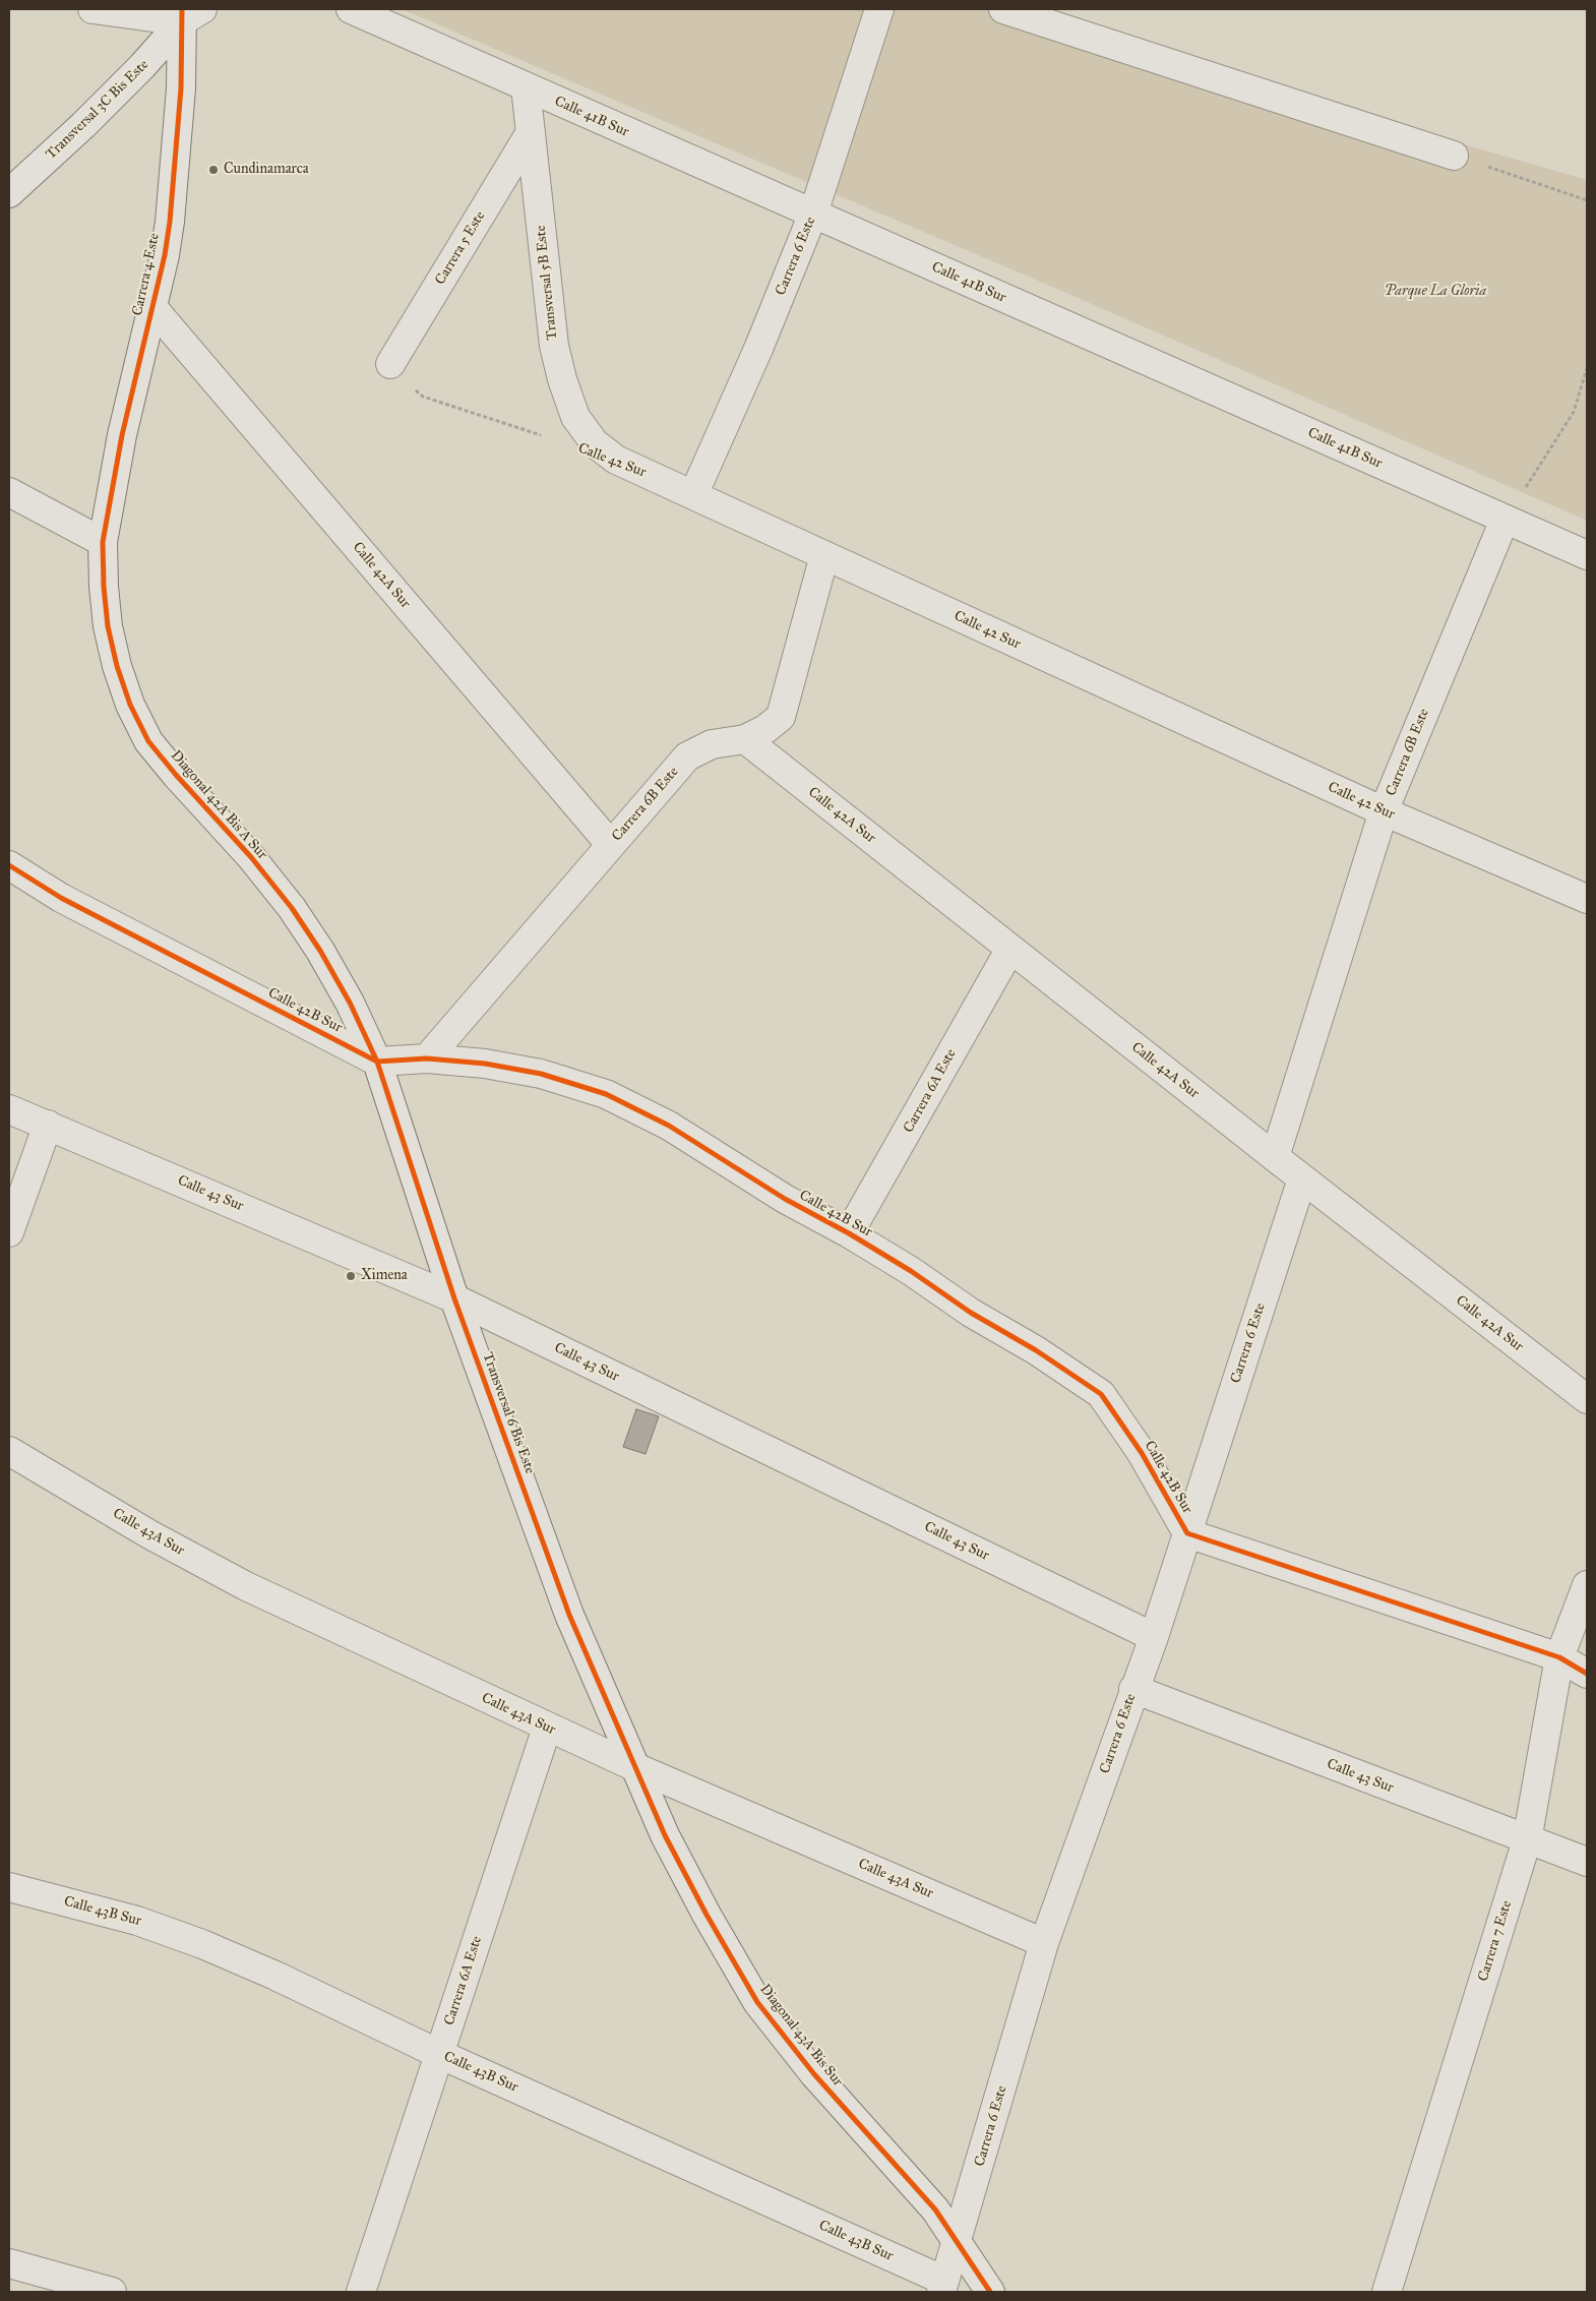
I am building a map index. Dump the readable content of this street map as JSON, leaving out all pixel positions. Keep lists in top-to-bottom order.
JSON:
{
  "streets": {
    "street": [
      "Transversal 3C Bis Este",
      "Calle 41B Sur",
      "Carrera 5 Este",
      "Carrera 6 Este",
      "Carrera 4 Este",
      "Transversal 5B Este",
      "Calle 42 Sur",
      "Calle 42A Sur",
      "Carrera 6B Este",
      "Diagonal 42A Bis A Sur",
      "Calle 42B Sur",
      "Carrera 6A Este",
      "Calle 43 Sur",
      "Transversal 6 Bis Este",
      "Calle 43A Sur",
      "Calle 43B Sur",
      "Carrera 7 Este",
      "Diagonal 43A Bis Sur"
    ]
  },
  "crossings": [
    ["Transversal 3C Bis Este", "Carrera 4 Este"],
    ["Calle 41B Sur", "Carrera 6 Este"],
    ["Calle 41B Sur", "Transversal 5B Este"],
    ["Calle 41B Sur", "Carrera 6B Este"],
    ["Carrera 5 Este", "Transversal 5B Este"],
    ["Carrera 6 Este", "Calle 42 Sur"],
    ["Carrera 6 Este", "Calle 42A Sur"],
    ["Carrera 6 Este", "Calle 42B Sur"],
    ["Carrera 6 Este", "Calle 43 Sur"],
    ["Carrera 6 Este", "Calle 43A Sur"],
    ["Carrera 6 Este", "Calle 43B Sur"],
    ["Carrera 6 Este", "Diagonal 43A Bis Sur"],
    ["Carrera 4 Este", "Calle 42A Sur"],
    ["Carrera 4 Este", "Diagonal 42A Bis A Sur"],
    ["Transversal 5B Este", "Calle 42 Sur"],
    ["Calle 42 Sur", "Carrera 6B Este"],
    ["Calle 42A Sur", "Carrera 6B Este"],
    ["Calle 42A Sur", "Carrera 6A Este"],
    ["Carrera 6B Este", "Calle 42B Sur"],
    ["Diagonal 42A Bis A Sur", "Calle 42B Sur"],
    ["Diagonal 42A Bis A Sur", "Transversal 6 Bis Este"],
    ["Calle 42B Sur", "Carrera 6A Este"],
    ["Calle 42B Sur", "Transversal 6 Bis Este"],
    ["Calle 42B Sur", "Carrera 7 Este"],
    ["Carrera 6A Este", "Calle 43A Sur"],
    ["Carrera 6A Este", "Calle 43B Sur"],
    ["Calle 43 Sur", "Transversal 6 Bis Este"],
    ["Calle 43 Sur", "Carrera 7 Este"],
    ["Transversal 6 Bis Este", "Calle 43A Sur"],
    ["Transversal 6 Bis Este", "Diagonal 43A Bis Sur"],
    ["Calle 43A Sur", "Diagonal 43A Bis Sur"]
  ],
  "parks": ["Parque La Gloria"],
  "places": ["Cundinamarca", "Ximena"]
}
